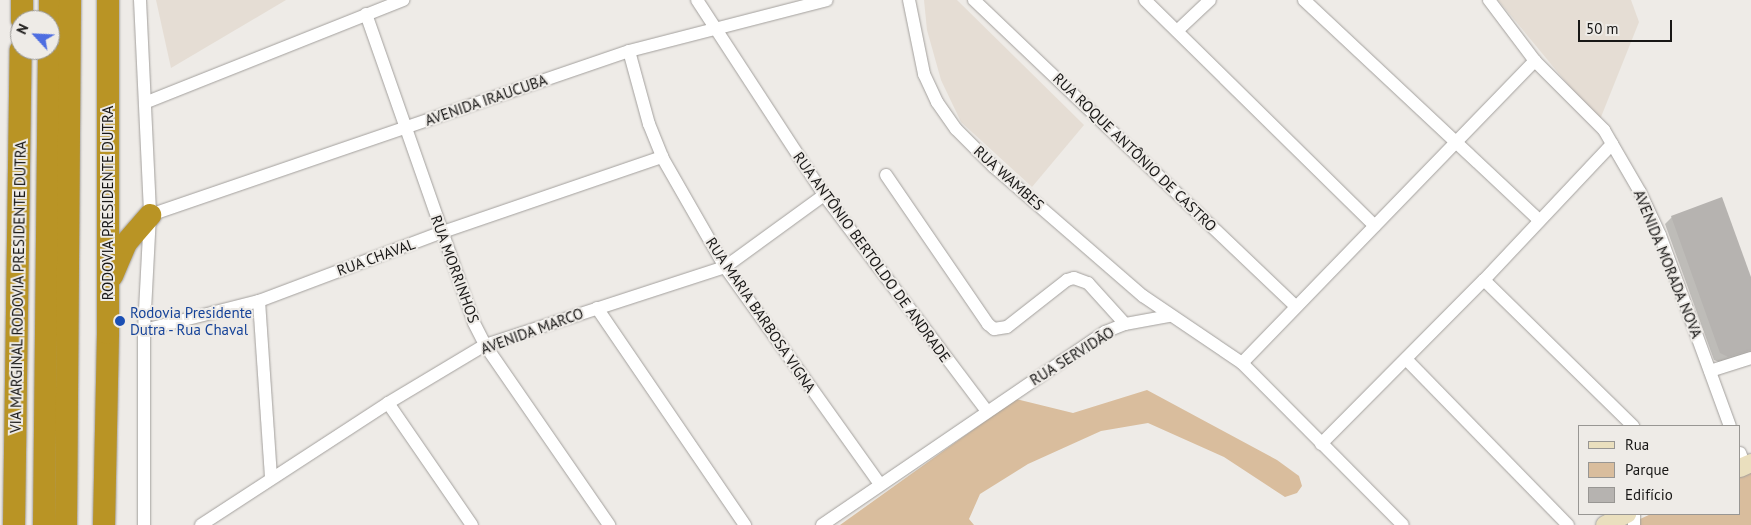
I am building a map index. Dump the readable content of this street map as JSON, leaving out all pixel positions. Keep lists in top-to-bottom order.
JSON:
{
  "streets": {
    "highway": ["RODOVIA PRESIDENTE DUTRA", "VIA MARGINAL RODOVIA PRESIDENTE DUTRA"],
    "street": [
      "AVENIDA IRAUCUBA",
      "RUA ROQUE ANTÔNIO DE CASTRO",
      "RUA WAMBES",
      "RUA CHAVAL",
      "RUA ANTÔNIO BERTOLDO DE ANDRADE",
      "AVENIDA MORADA NOVA",
      "RUA MORRINHOS",
      "RUA MARIA BARBOSA VIGNA",
      "AVENIDA MARCO",
      "RUA SERVIDÃO"
    ]
  },
  "crossings": [
    ["AVENIDA IRAUCUBA", "RUA ANTÔNIO BERTOLDO DE ANDRADE"],
    ["AVENIDA IRAUCUBA", "RUA MORRINHOS"],
    ["AVENIDA IRAUCUBA", "RUA MARIA BARBOSA VIGNA"],
    ["RUA WAMBES", "RUA SERVIDÃO"],
    ["RUA CHAVAL", "RUA MORRINHOS"],
    ["RUA CHAVAL", "RUA MARIA BARBOSA VIGNA"],
    ["RUA ANTÔNIO BERTOLDO DE ANDRADE", "AVENIDA MARCO"],
    ["RUA ANTÔNIO BERTOLDO DE ANDRADE", "RUA SERVIDÃO"],
    ["RUA MORRINHOS", "AVENIDA MARCO"],
    ["RUA MARIA BARBOSA VIGNA", "AVENIDA MARCO"],
    ["RUA MARIA BARBOSA VIGNA", "RUA SERVIDÃO"]
  ],
  "places": ["Rodovia Presidente Dutra - Rua Chaval"],
  "legend": ["Rua", "Parque", "Edifício"],
  "scale_bar": "50 m",
  "north": "top left"
}
